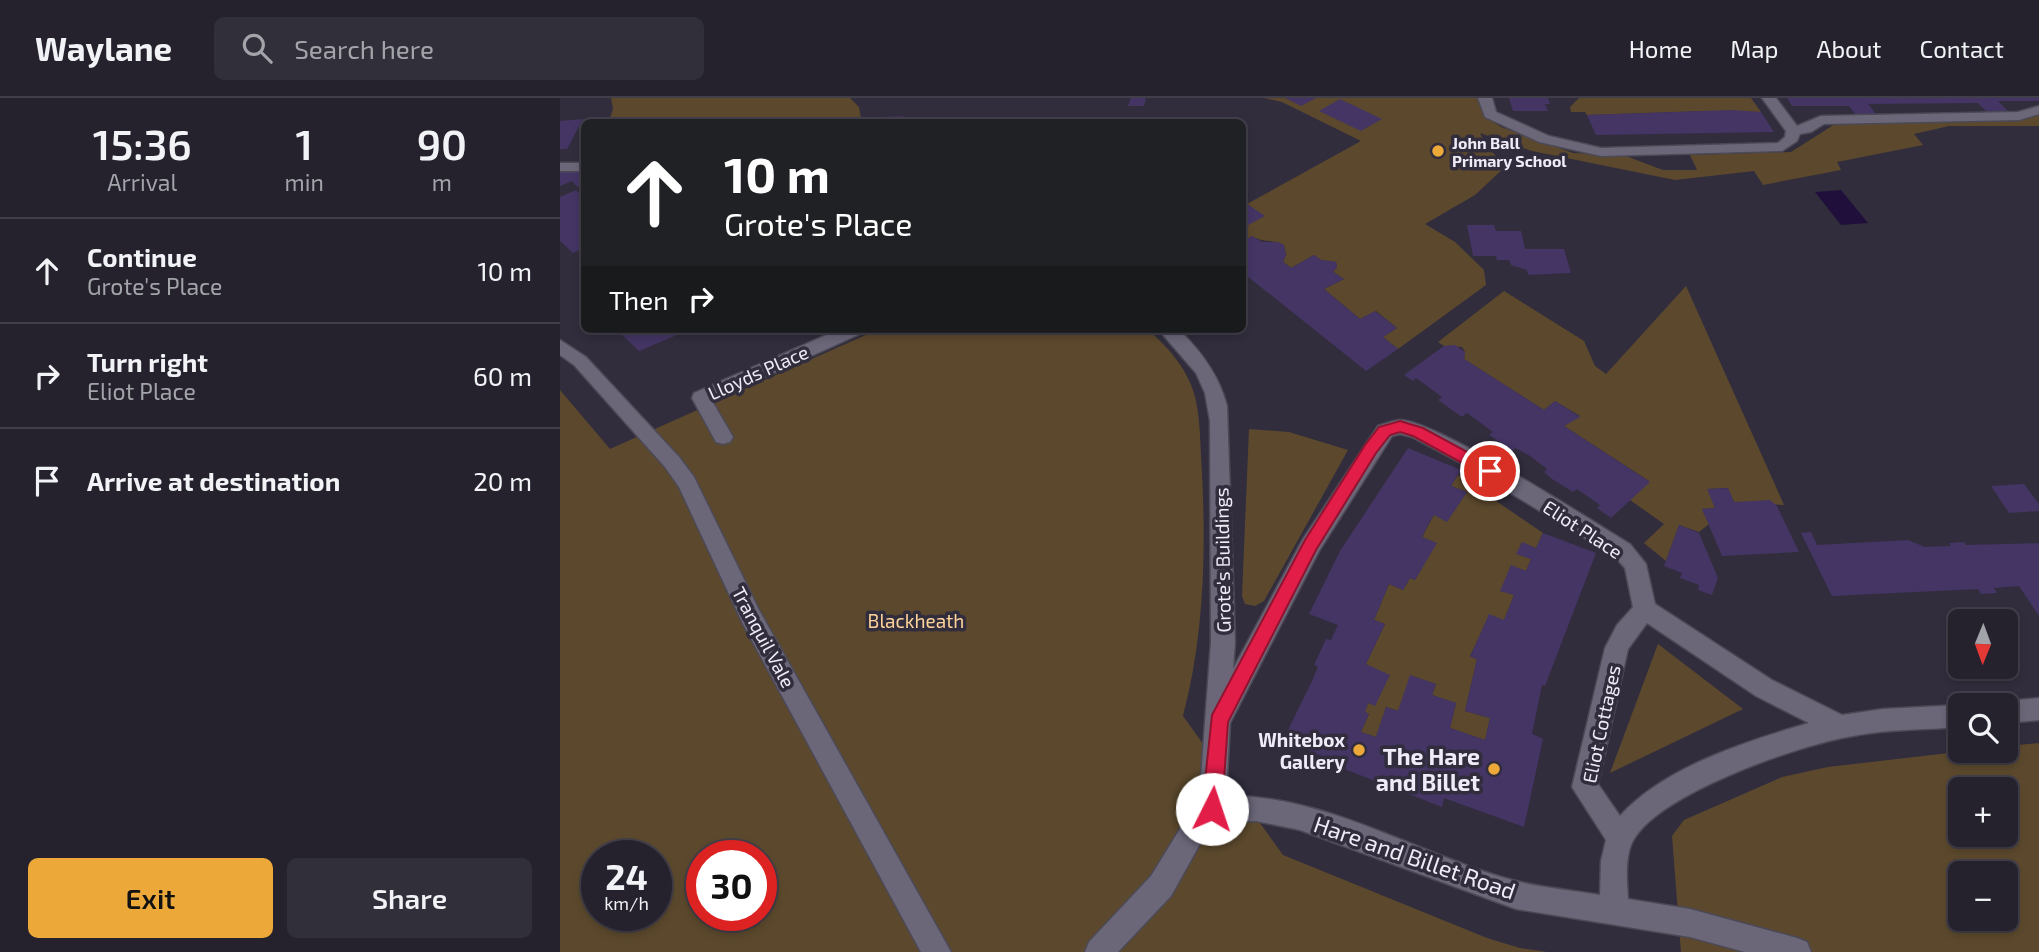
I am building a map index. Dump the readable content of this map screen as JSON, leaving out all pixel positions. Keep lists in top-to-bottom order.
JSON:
{
  "streets": {
    "street": [
      "Lloyds Place",
      "Eliot Place",
      "Grote's Buildings",
      "Tranquil Vale",
      "Eliot Cottages",
      "Hare and Billet Road"
    ]
  },
  "crossings": [
    ["Eliot Place", "Grote's Buildings"],
    ["Eliot Place", "Eliot Cottages"],
    ["Grote's Buildings", "Hare and Billet Road"]
  ],
  "parks": ["Blackheath"],
  "places": ["John Ball Primary School", "Whitebox Gallery", "The Hare and Billet"],
  "north": "bottom",
  "page": {
    "header": "Waylane",
    "search": "Search here",
    "nav": [
      "Home",
      "Map",
      "About",
      "Contact"
    ],
    "eta": [
      "15:36",
      "Arrival",
      "1",
      "min",
      "90",
      "m"
    ],
    "turn": ["10 m", "Grote's Place"],
    "list": [
      {
        "name": "Continue",
        "note": "Grote's Place",
        "value": "10 m"
      },
      {
        "name": "Turn right",
        "note": "Eliot Place",
        "value": "60 m"
      },
      {
        "name": "Arrive at destination",
        "value": "20 m"
      }
    ],
    "then": "Then",
    "map_buttons": ["+", "−"],
    "speed": "24 km/h",
    "limit": "30",
    "buttons": ["Exit", "Share"]
  }
}
